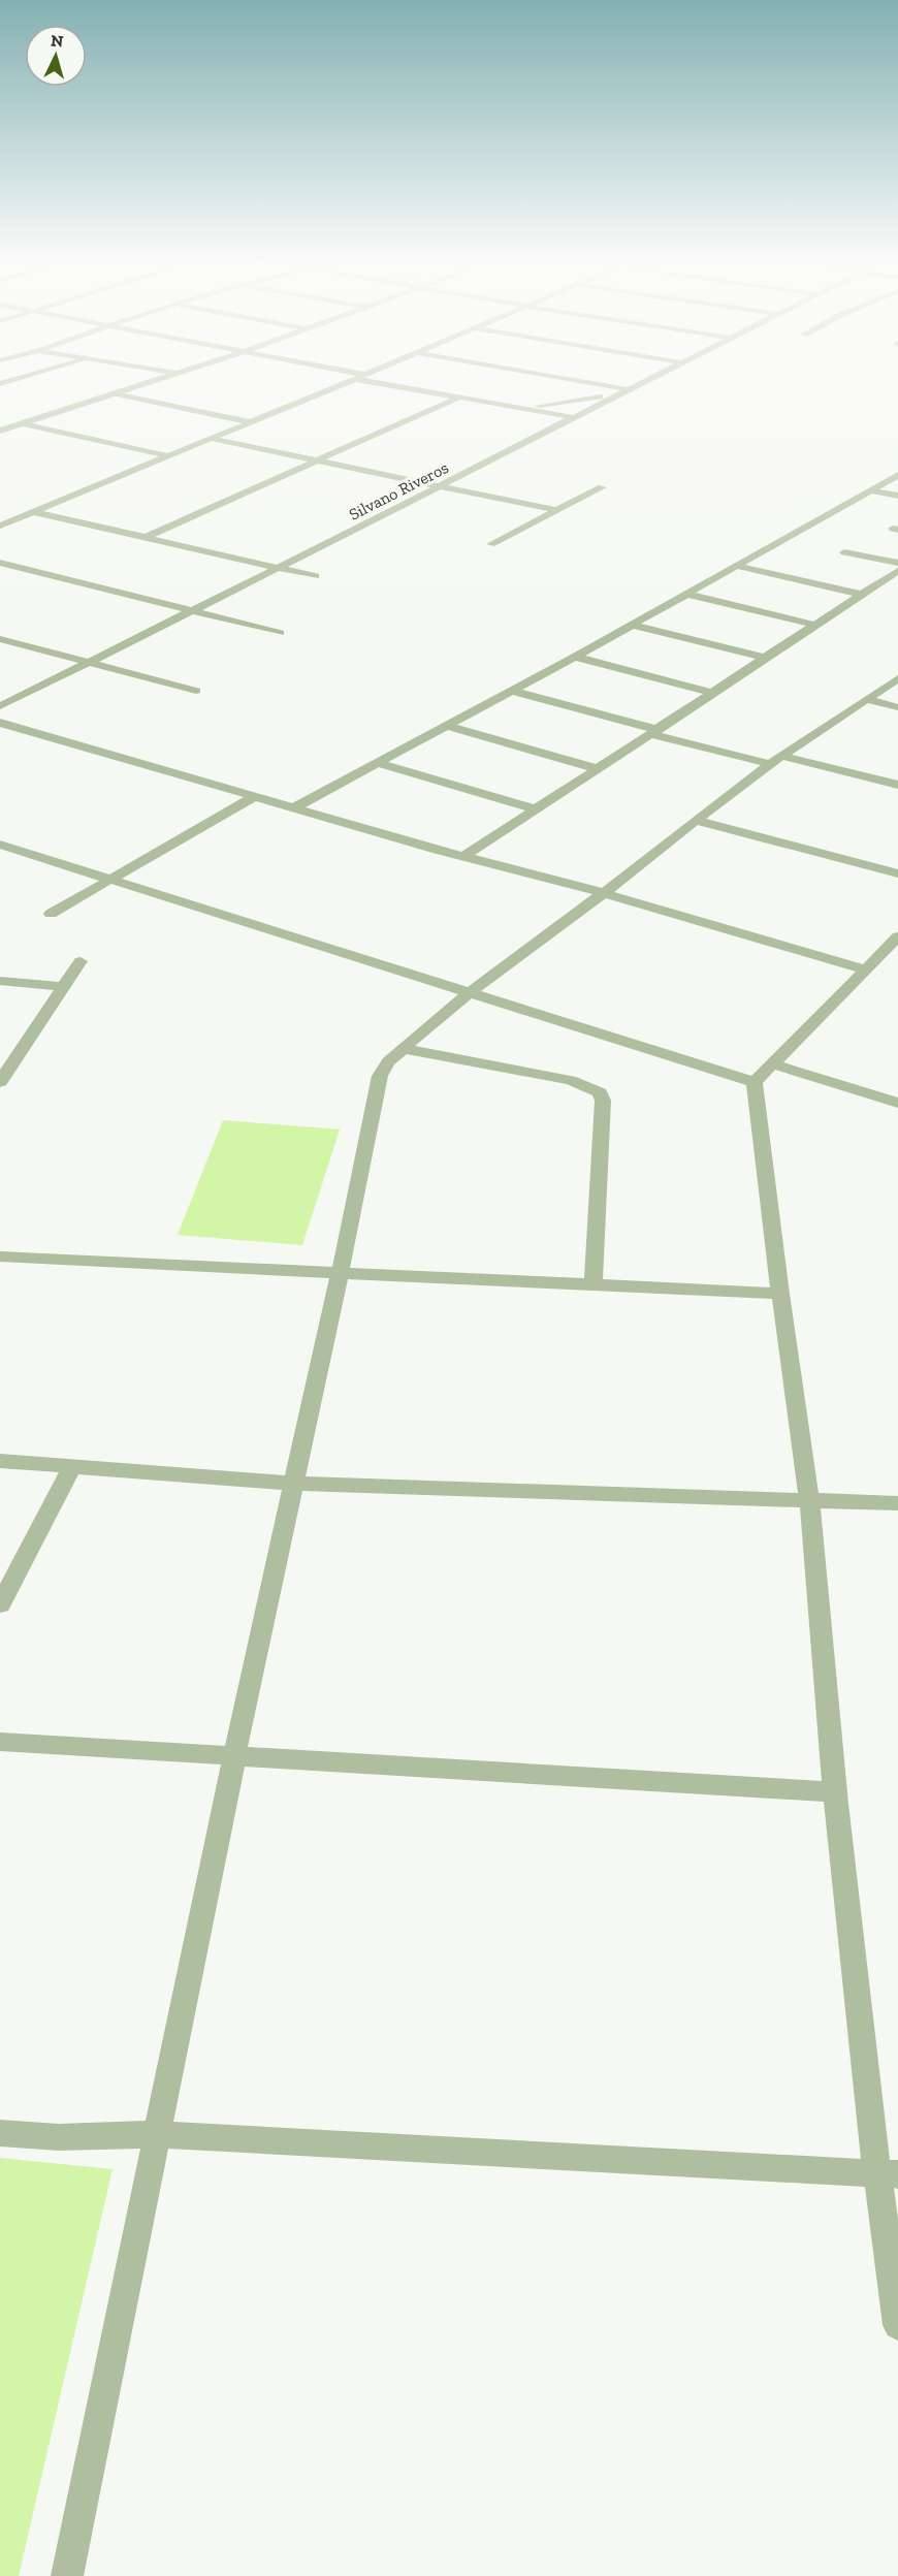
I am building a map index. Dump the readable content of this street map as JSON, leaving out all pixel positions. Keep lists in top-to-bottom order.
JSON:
{
  "streets": {
    "street": ["Silvano Riveros"]
  },
  "north": "top"
}
